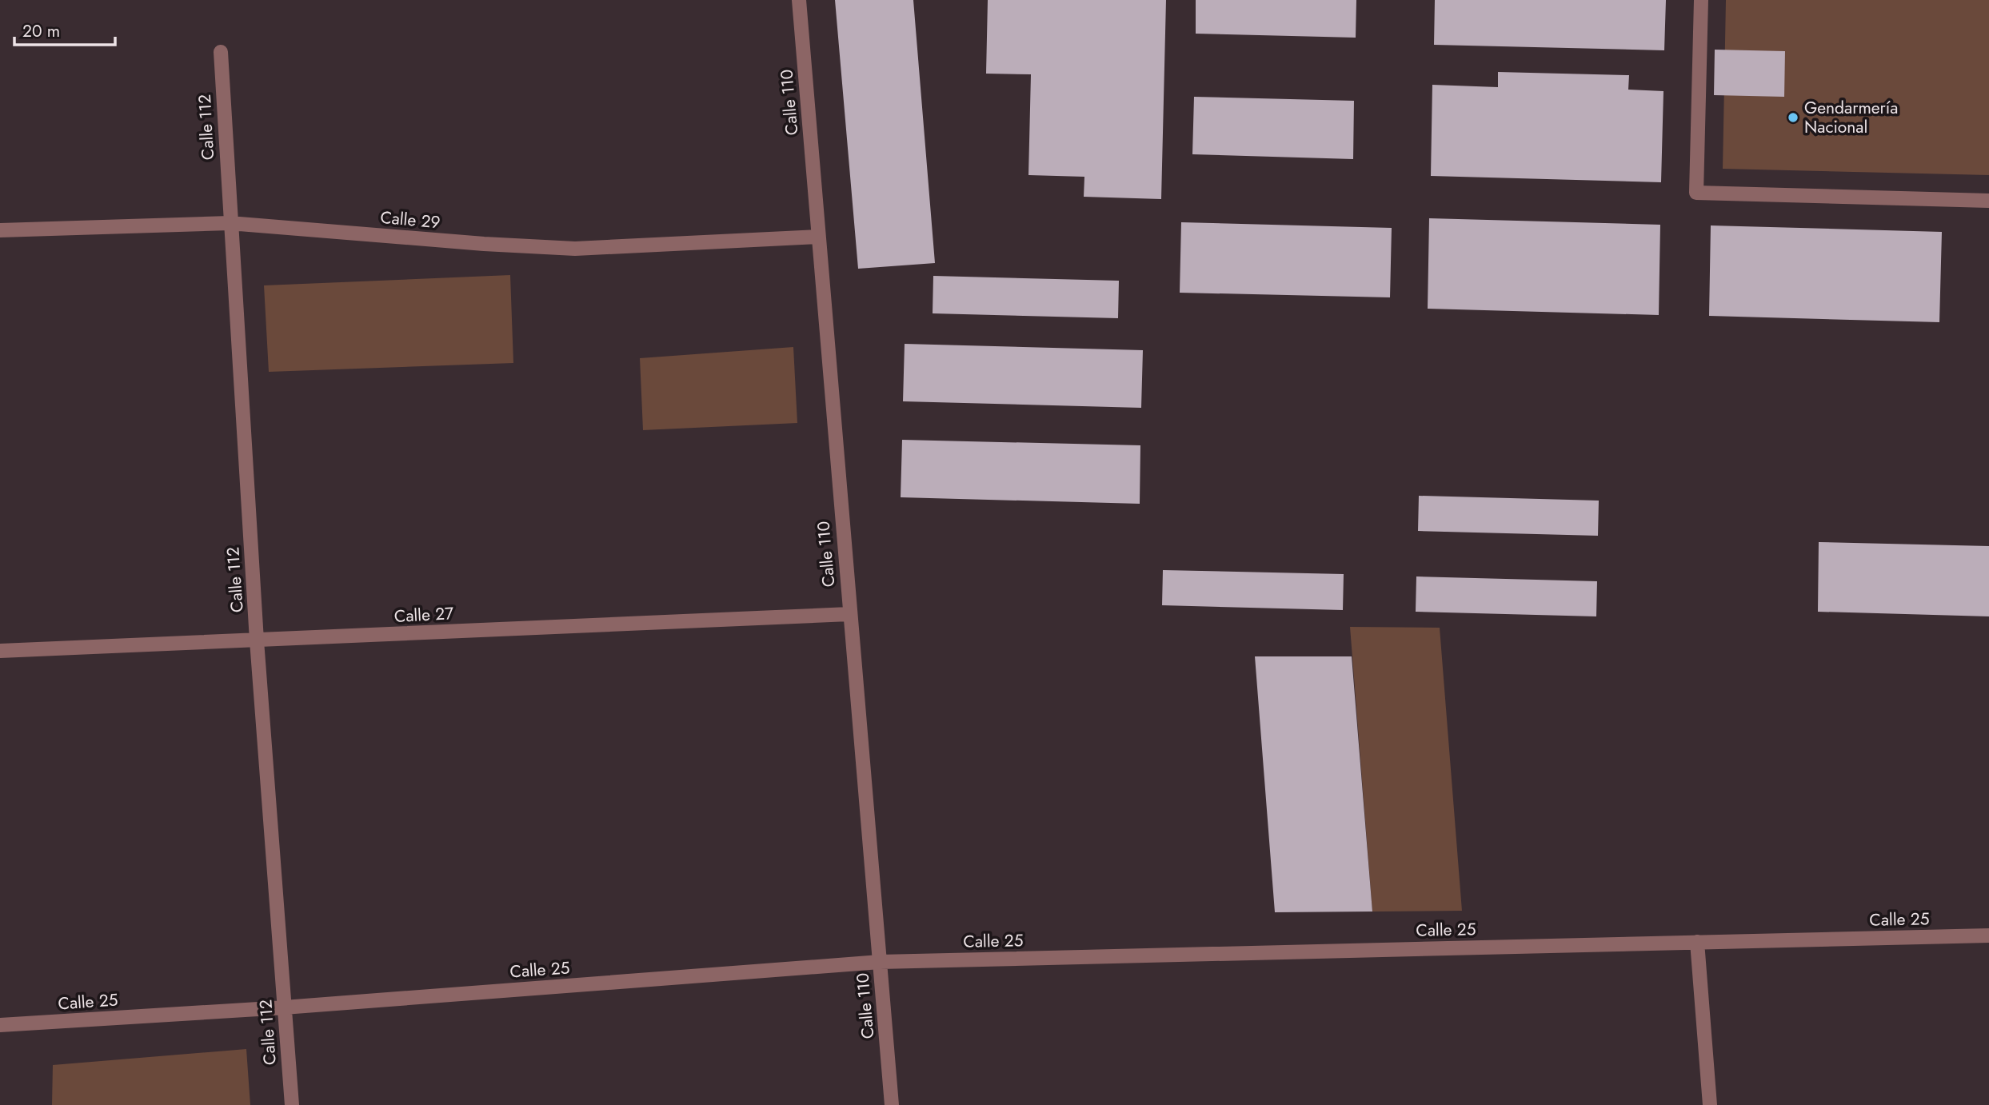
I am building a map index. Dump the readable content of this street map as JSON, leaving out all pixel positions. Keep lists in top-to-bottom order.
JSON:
{
  "streets": {
    "street": [
      "Calle 110",
      "Calle 112",
      "Calle 29",
      "Calle 27",
      "Calle 25"
    ]
  },
  "crossings": [
    ["Calle 110", "Calle 29"],
    ["Calle 110", "Calle 27"],
    ["Calle 110", "Calle 25"],
    ["Calle 112", "Calle 29"],
    ["Calle 112", "Calle 27"],
    ["Calle 112", "Calle 25"]
  ],
  "places": ["Gendarmería Nacional"],
  "scale_bar": "20 m"
}
